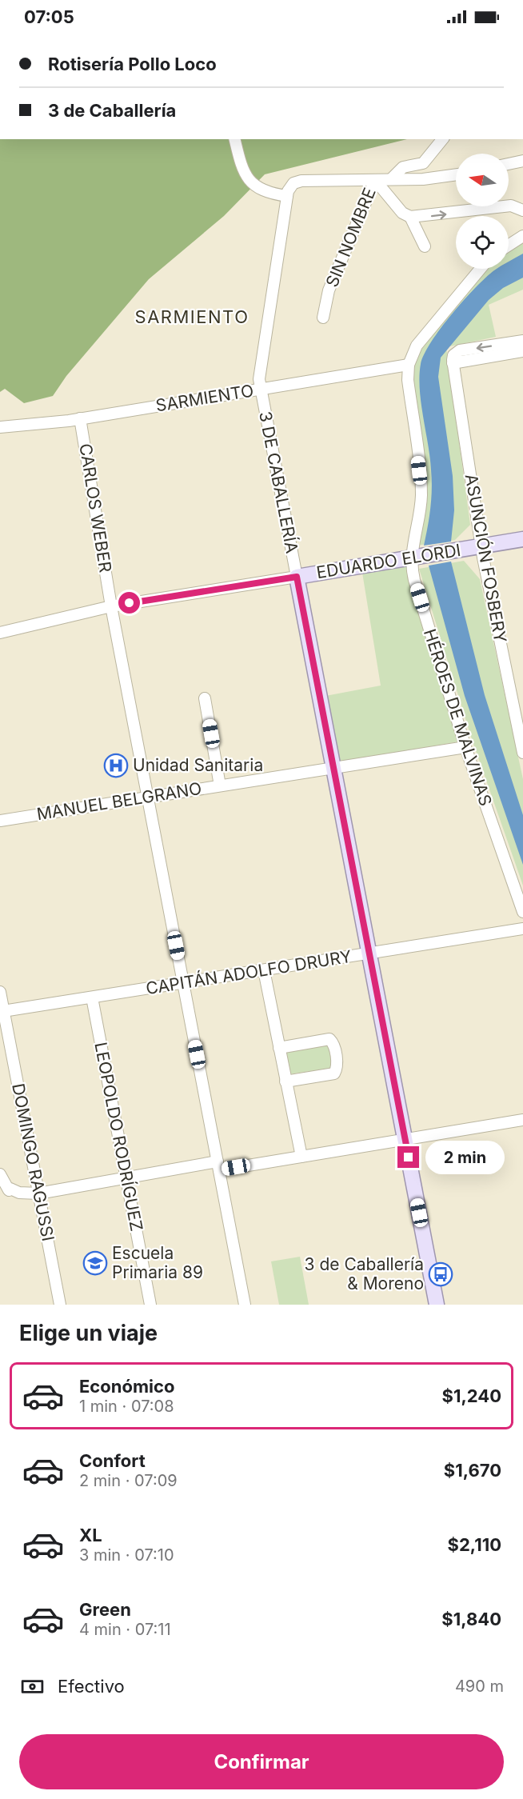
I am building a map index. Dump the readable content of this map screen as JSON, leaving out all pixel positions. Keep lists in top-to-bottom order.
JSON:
{
  "streets": {
    "main road": ["3 DE CABALLERÍA", "EDUARDO ELORDI"],
    "street": [
      "SIN NOMBRE",
      "SARMIENTO",
      "CARLOS WEBER",
      "ASUNCIÓN FOSBERY",
      "HÉROES DE MALVINAS",
      "MANUEL BELGRANO",
      "CAPITÁN ADOLFO DRURY",
      "LEOPOLDO RODRÍGUEZ",
      "DOMINGO RAGUSSI"
    ]
  },
  "crossings": [
    ["SARMIENTO", "3 DE CABALLERÍA"],
    ["SARMIENTO", "CARLOS WEBER"],
    ["SARMIENTO", "HÉROES DE MALVINAS"],
    ["3 DE CABALLERÍA", "EDUARDO ELORDI"],
    ["3 DE CABALLERÍA", "MANUEL BELGRANO"],
    ["3 DE CABALLERÍA", "CAPITÁN ADOLFO DRURY"],
    ["CARLOS WEBER", "EDUARDO ELORDI"],
    ["CARLOS WEBER", "MANUEL BELGRANO"],
    ["CARLOS WEBER", "CAPITÁN ADOLFO DRURY"],
    ["ASUNCIÓN FOSBERY", "EDUARDO ELORDI"],
    ["EDUARDO ELORDI", "HÉROES DE MALVINAS"],
    ["HÉROES DE MALVINAS", "MANUEL BELGRANO"],
    ["CAPITÁN ADOLFO DRURY", "LEOPOLDO RODRÍGUEZ"],
    ["CAPITÁN ADOLFO DRURY", "DOMINGO RAGUSSI"]
  ],
  "districts": ["SARMIENTO"],
  "places": {
    "hospital": ["Unidad Sanitaria"],
    "school or university": ["Escuela Primaria 89"],
    "bus stop": ["3 de Caballería & Moreno"]
  },
  "north": "left",
  "page": {
    "status": "07:05",
    "banner": ["Rotisería Pollo Loco", "3 de Caballería"],
    "bubble": "2 min",
    "heading": "Elige un viaje",
    "list": [
      {
        "name": "Económico",
        "note": "1 min · 07:08",
        "value": "$1,240"
      },
      {
        "name": "Confort",
        "note": "2 min · 07:09",
        "value": "$1,670"
      },
      {
        "name": "XL",
        "note": "3 min · 07:10",
        "value": "$2,110"
      },
      {
        "name": "Green",
        "note": "4 min · 07:11",
        "value": "$1,840"
      }
    ],
    "pay": ["Efectivo", "490 m"],
    "buttons": "Confirmar"
  }
}
